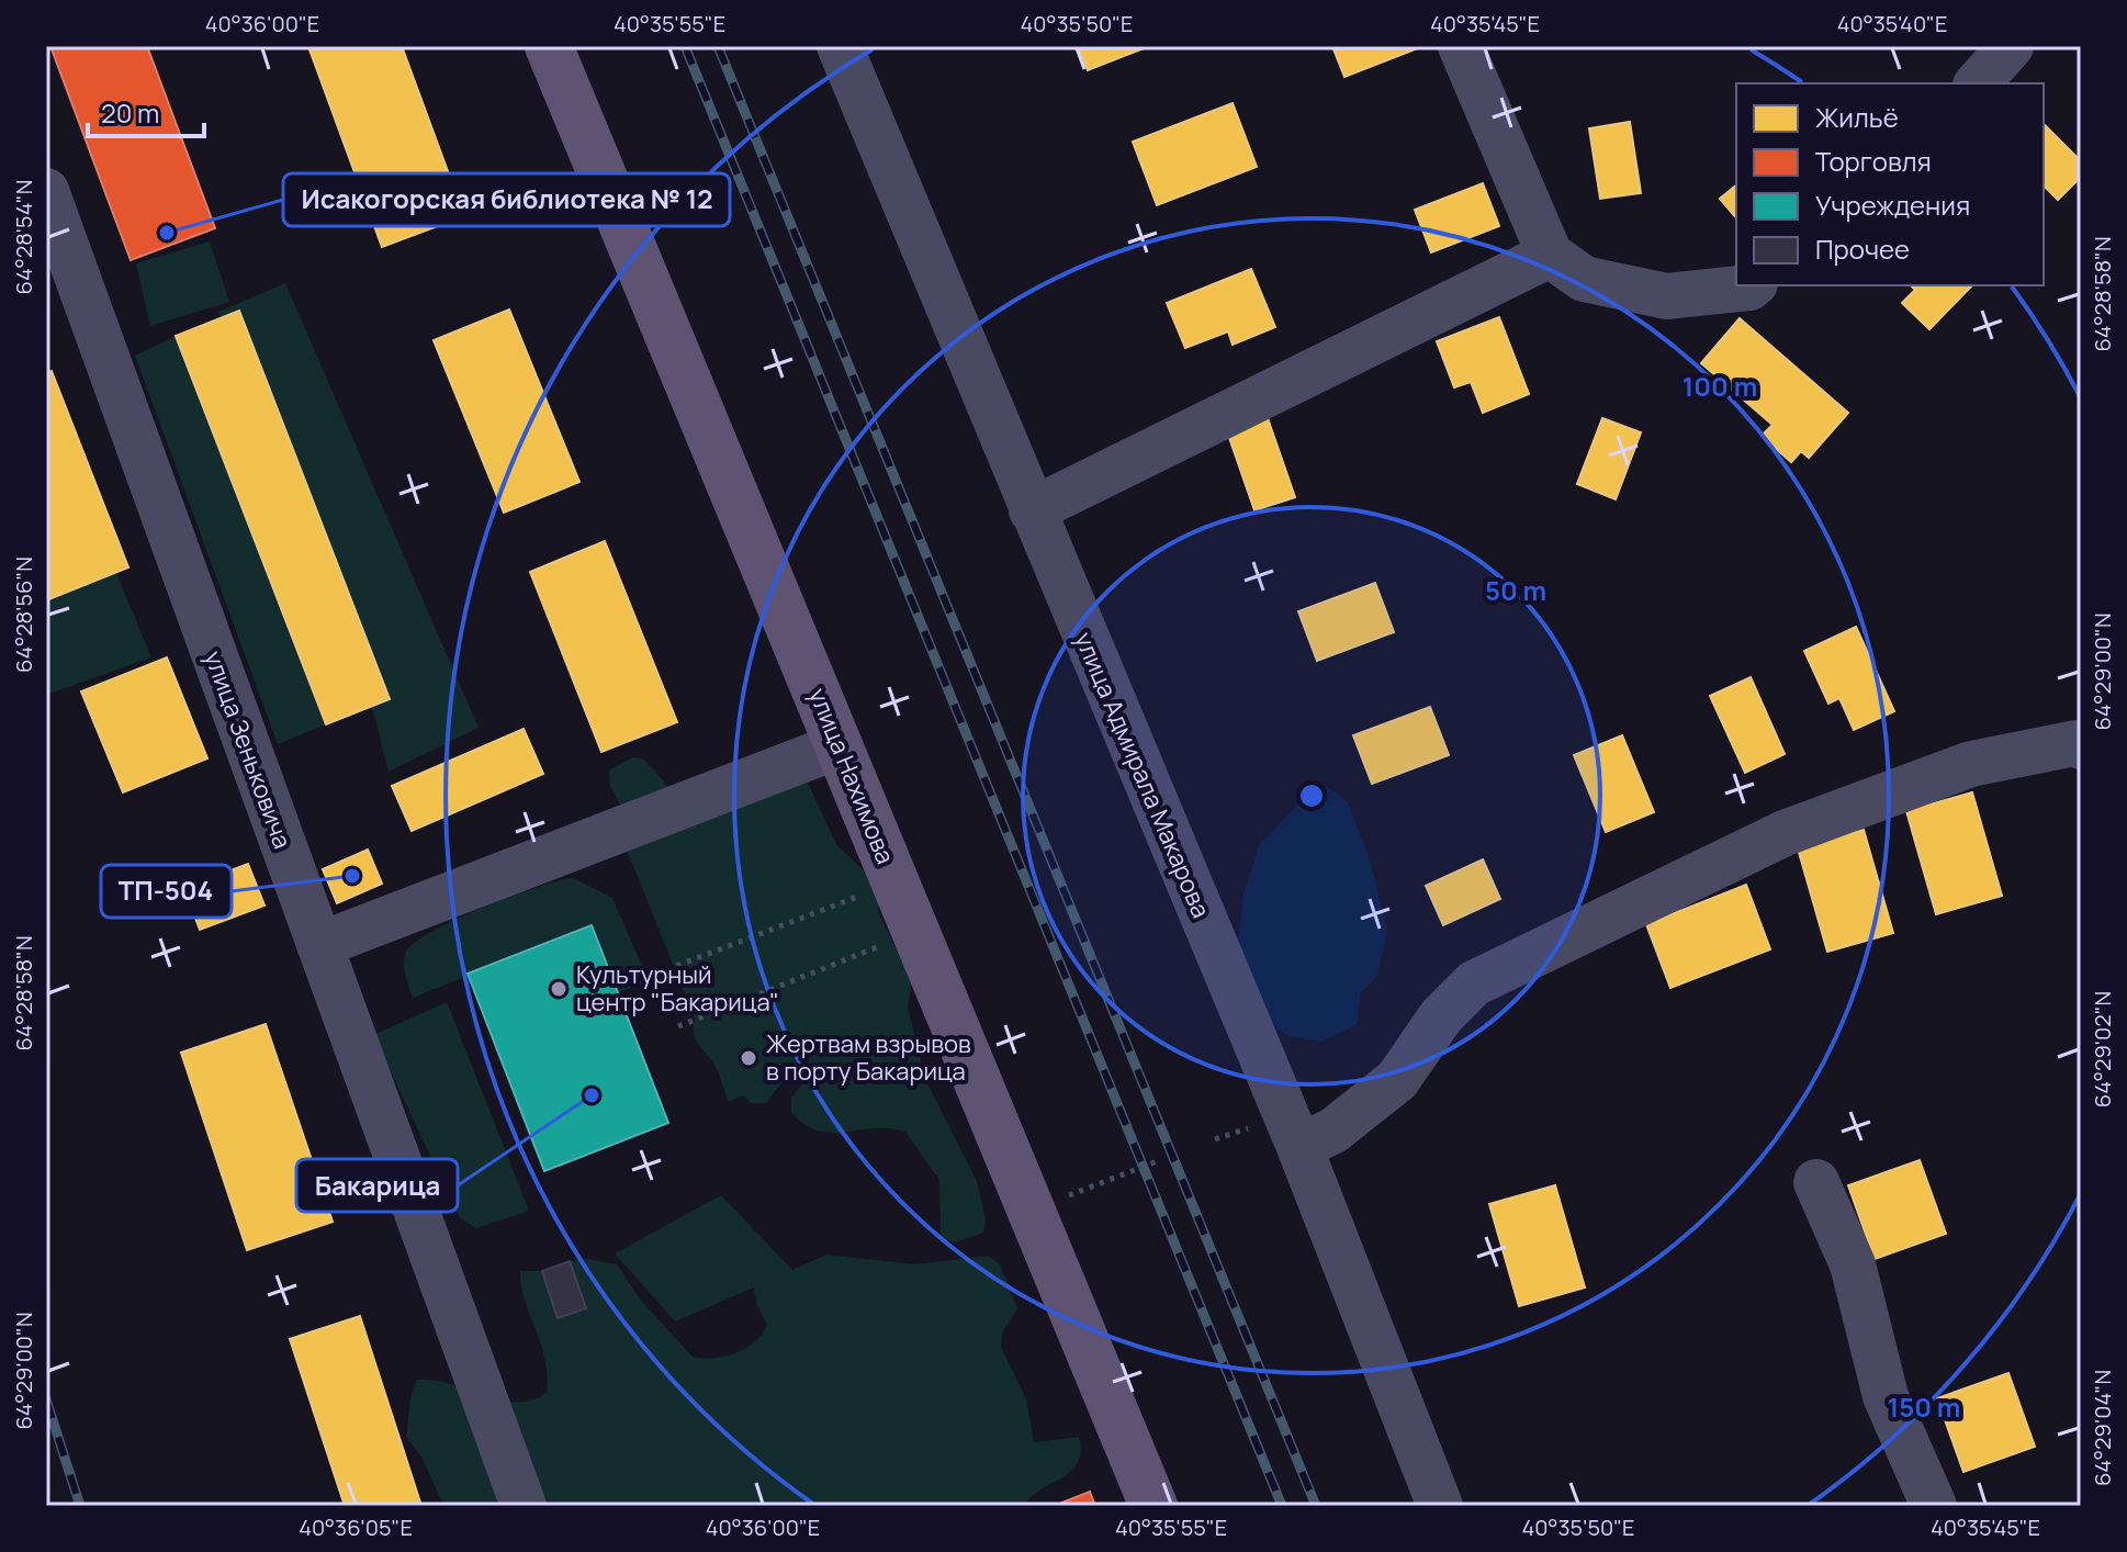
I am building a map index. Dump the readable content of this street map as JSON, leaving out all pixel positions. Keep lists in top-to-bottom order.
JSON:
{
  "streets": {
    "main road": ["улица Нахимова"],
    "street": ["улица Зеньковича", "улица Адмирала Макарова"]
  },
  "places": [
    "Исакогорская библиотека № 12",
    "ТП-504",
    "Культурный центр \"Бакарица\"",
    "Жертвам взрывов в порту Бакарица",
    "Бакарица"
  ],
  "legend": [
    "Жильё",
    "Торговля",
    "Учреждения",
    "Прочее"
  ],
  "scale_bar": "20 m",
  "coordinates": [
    "40°36'00\"E",
    "40°35'55\"E",
    "40°35'50\"E",
    "40°35'45\"E",
    "40°35'40\"E",
    "64°28'54\"N",
    "64°28'58\"N",
    "64°28'56\"N",
    "64°29'00\"N",
    "64°29'02\"N",
    "64°29'04\"N",
    "40°36'05\"E"
  ],
  "rings": ["100 m", "50 m", "150 m"]
}
